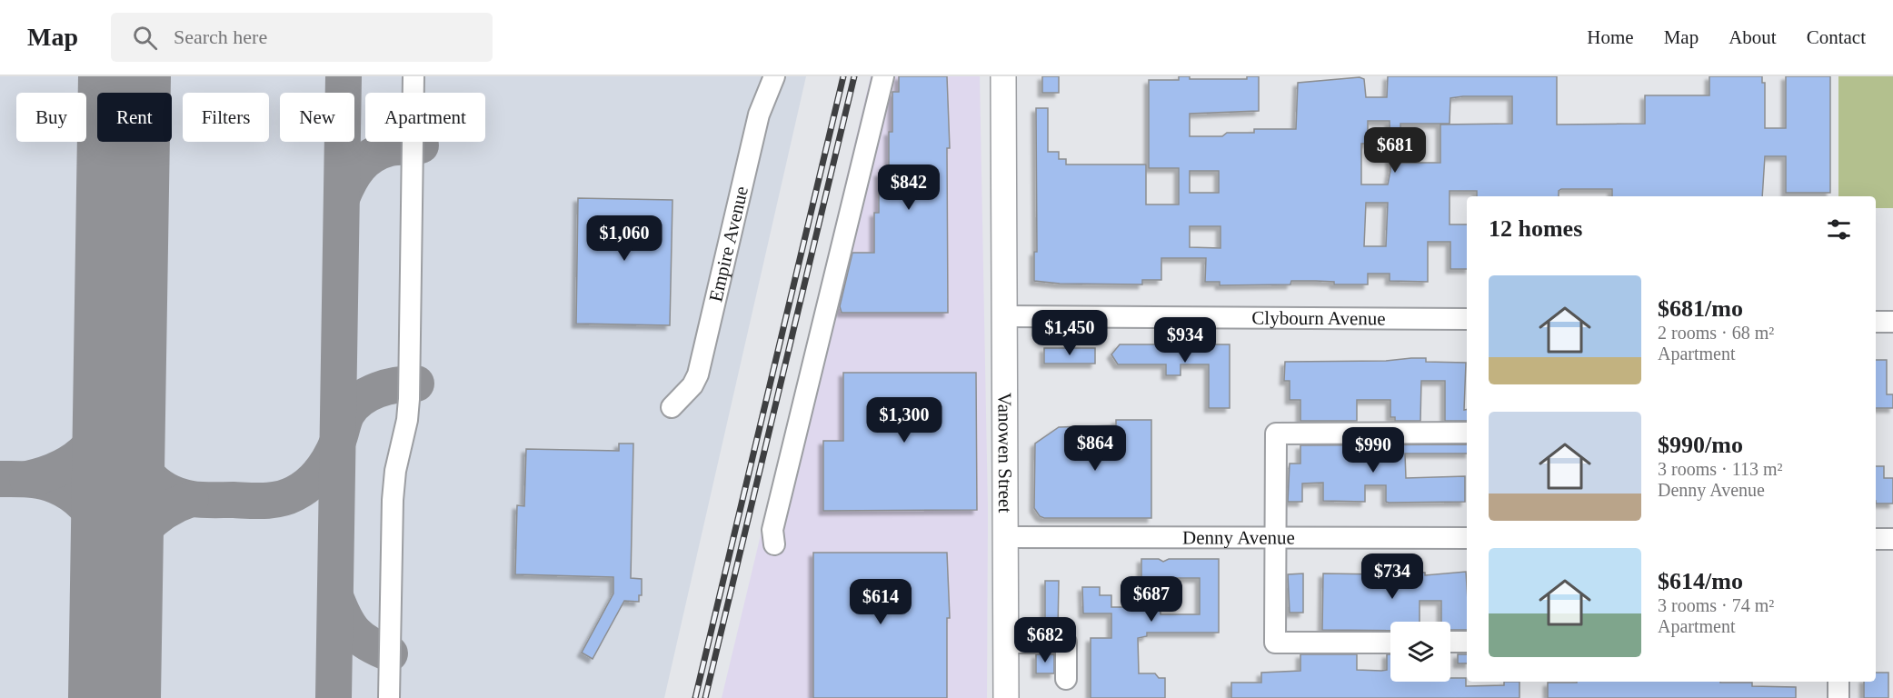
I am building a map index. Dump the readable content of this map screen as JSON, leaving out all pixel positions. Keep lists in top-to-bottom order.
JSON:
{
  "streets": {
    "main road": ["Vanowen Street"],
    "street": ["Empire Avenue", "Clybourn Avenue", "Denny Avenue"]
  },
  "crossings": [
    ["Clybourn Avenue", "Vanowen Street"],
    ["Vanowen Street", "Denny Avenue"]
  ],
  "page": {
    "header": "Map",
    "search": "Search here",
    "nav": [
      "Home",
      "Map",
      "About",
      "Contact"
    ],
    "chip": [
      "Buy",
      "Rent",
      "Filters",
      "New",
      "Apartment"
    ],
    "price": [
      "$681",
      "$842",
      "$1,060",
      "$1,450",
      "$934",
      "$1,300",
      "$864",
      "$990",
      "$734",
      "$687",
      "$614",
      "$682"
    ],
    "heading": "12 homes",
    "list": [
      {
        "name": "$681/mo",
        "note": "2 rooms · 68 m² · Apartment"
      },
      {
        "name": "$990/mo",
        "note": "3 rooms · 113 m² · Denny Avenue"
      },
      {
        "name": "$614/mo",
        "note": "3 rooms · 74 m² · Apartment"
      }
    ]
  }
}
